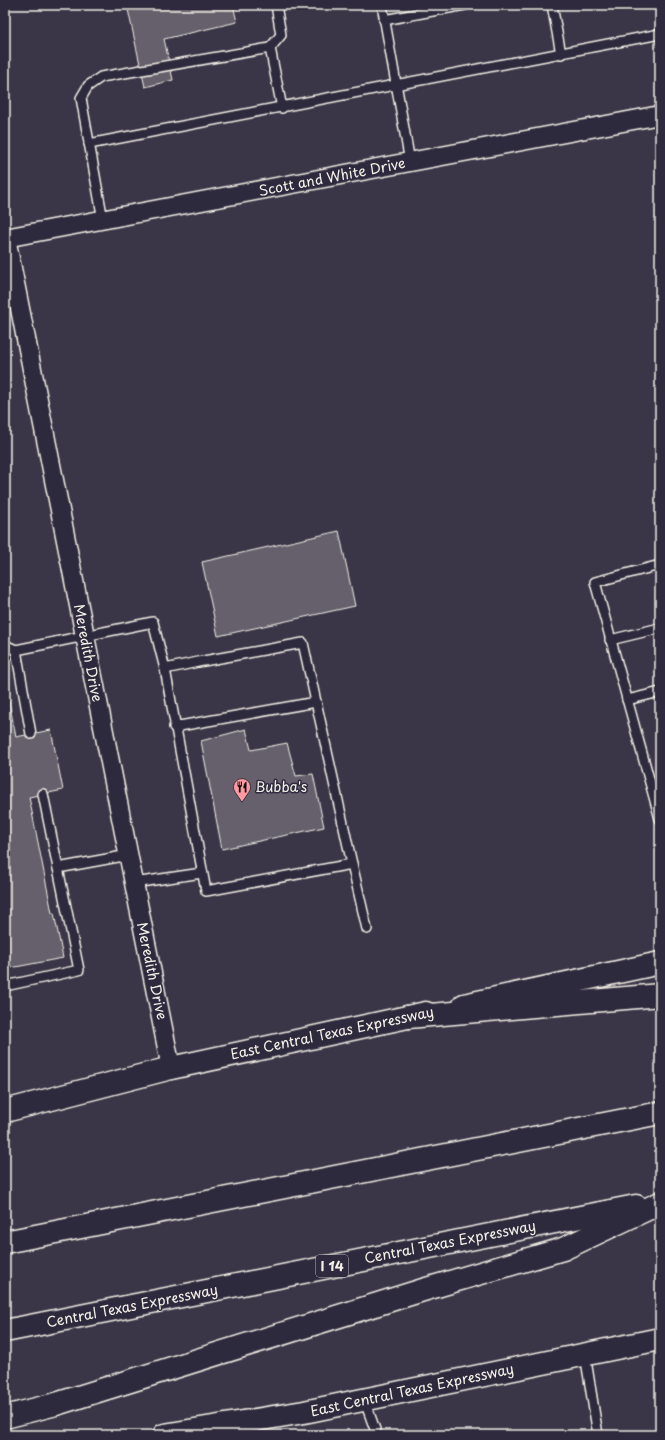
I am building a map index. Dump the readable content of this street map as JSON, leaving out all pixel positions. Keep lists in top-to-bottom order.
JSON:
{
  "streets": {
    "main road": ["East Central Texas Expressway", "Central Texas Expressway", "I 14"],
    "street": ["Scott and White Drive", "Meredith Drive"]
  },
  "crossings": [
    ["Scott and White Drive", "Meredith Drive"],
    ["Meredith Drive", "East Central Texas Expressway"]
  ],
  "places": {
    "restaurant": ["Bubba's"]
  }
}
